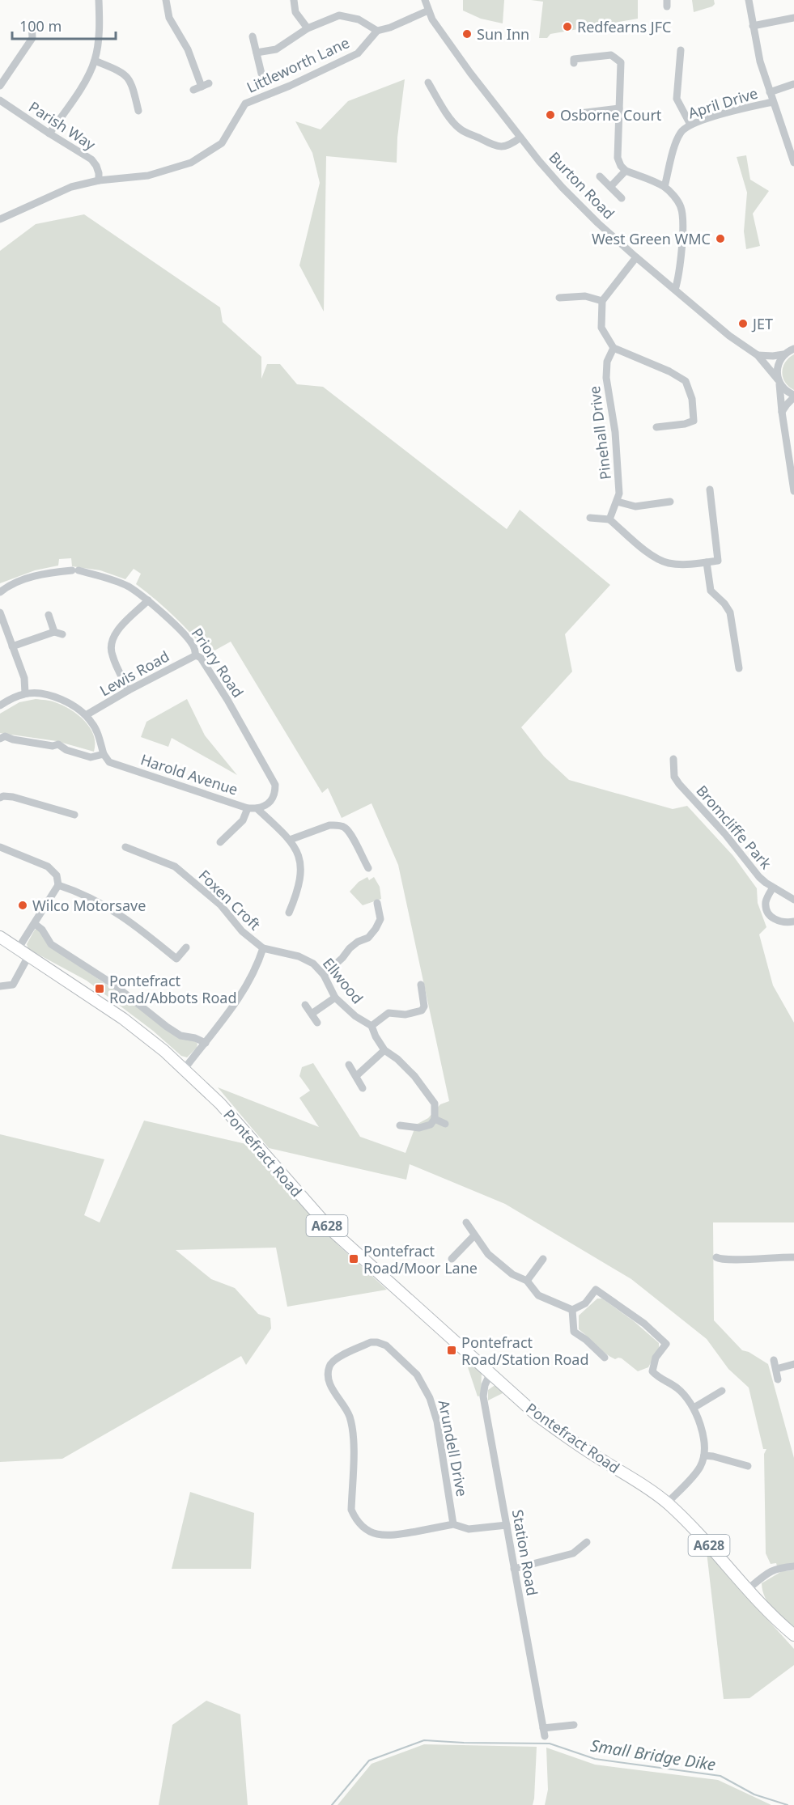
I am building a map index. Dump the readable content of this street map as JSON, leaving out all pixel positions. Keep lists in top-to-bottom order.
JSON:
{
  "streets": {
    "highway": ["Pontefract Road", "A628"],
    "street": [
      "Littleworth Lane",
      "April Drive",
      "Parish Way",
      "Burton Road",
      "Pinehall Drive",
      "Priory Road",
      "Lewis Road",
      "Harold Avenue",
      "Bromcliffe Park",
      "Foxen Croft",
      "Ellwood",
      "Arundell Drive",
      "Station Road"
    ]
  },
  "crossings": [
    ["Littleworth Lane", "Parish Way"],
    ["Priory Road", "Lewis Road"],
    ["Priory Road", "Harold Avenue"],
    ["Foxen Croft", "Ellwood"],
    ["Pontefract Road", "Station Road"],
    ["Arundell Drive", "Station Road"]
  ],
  "water": ["Small Bridge Dike"],
  "places": {
    "other": [
      "Redfearns JFC",
      "Sun Inn",
      "Osborne Court",
      "West Green WMC",
      "JET",
      "Wilco Motorsave"
    ],
    "transit": ["Pontefract Road/Abbots Road", "Pontefract Road/Moor Lane", "Pontefract Road/Station Road"]
  },
  "scale_bar": "100 m"
}
